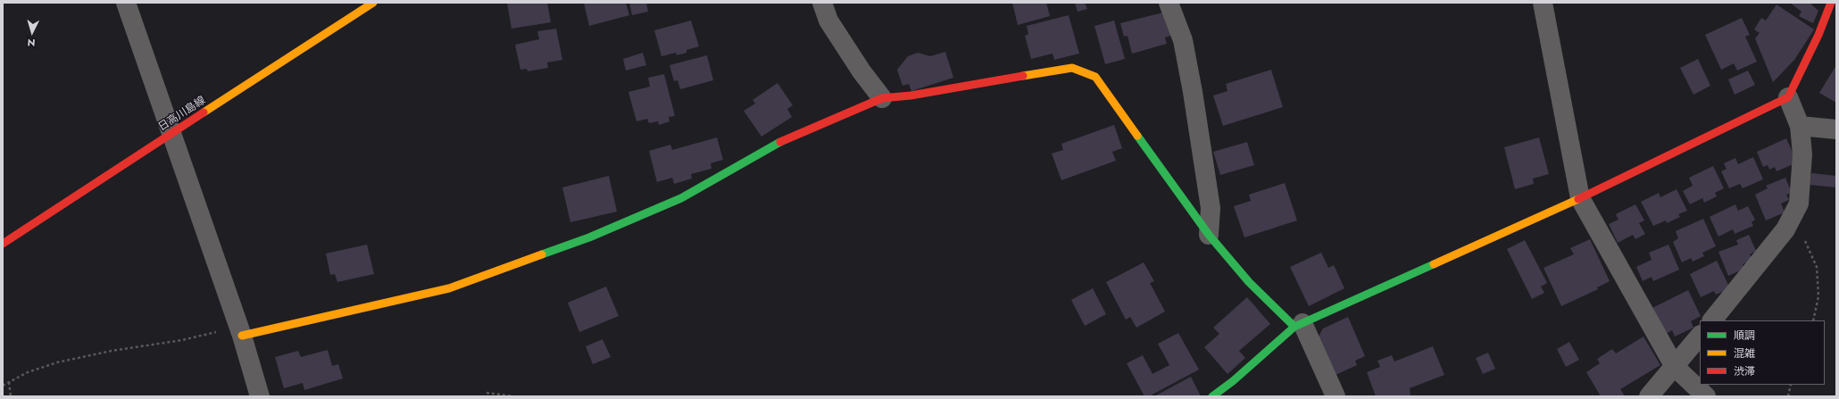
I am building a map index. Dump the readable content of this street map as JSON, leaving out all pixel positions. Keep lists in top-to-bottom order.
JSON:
{
  "streets": {
    "street": ["日高川島線"]
  },
  "legend": ["順調", "混雑", "渋滞"],
  "north": "bottom"
}
